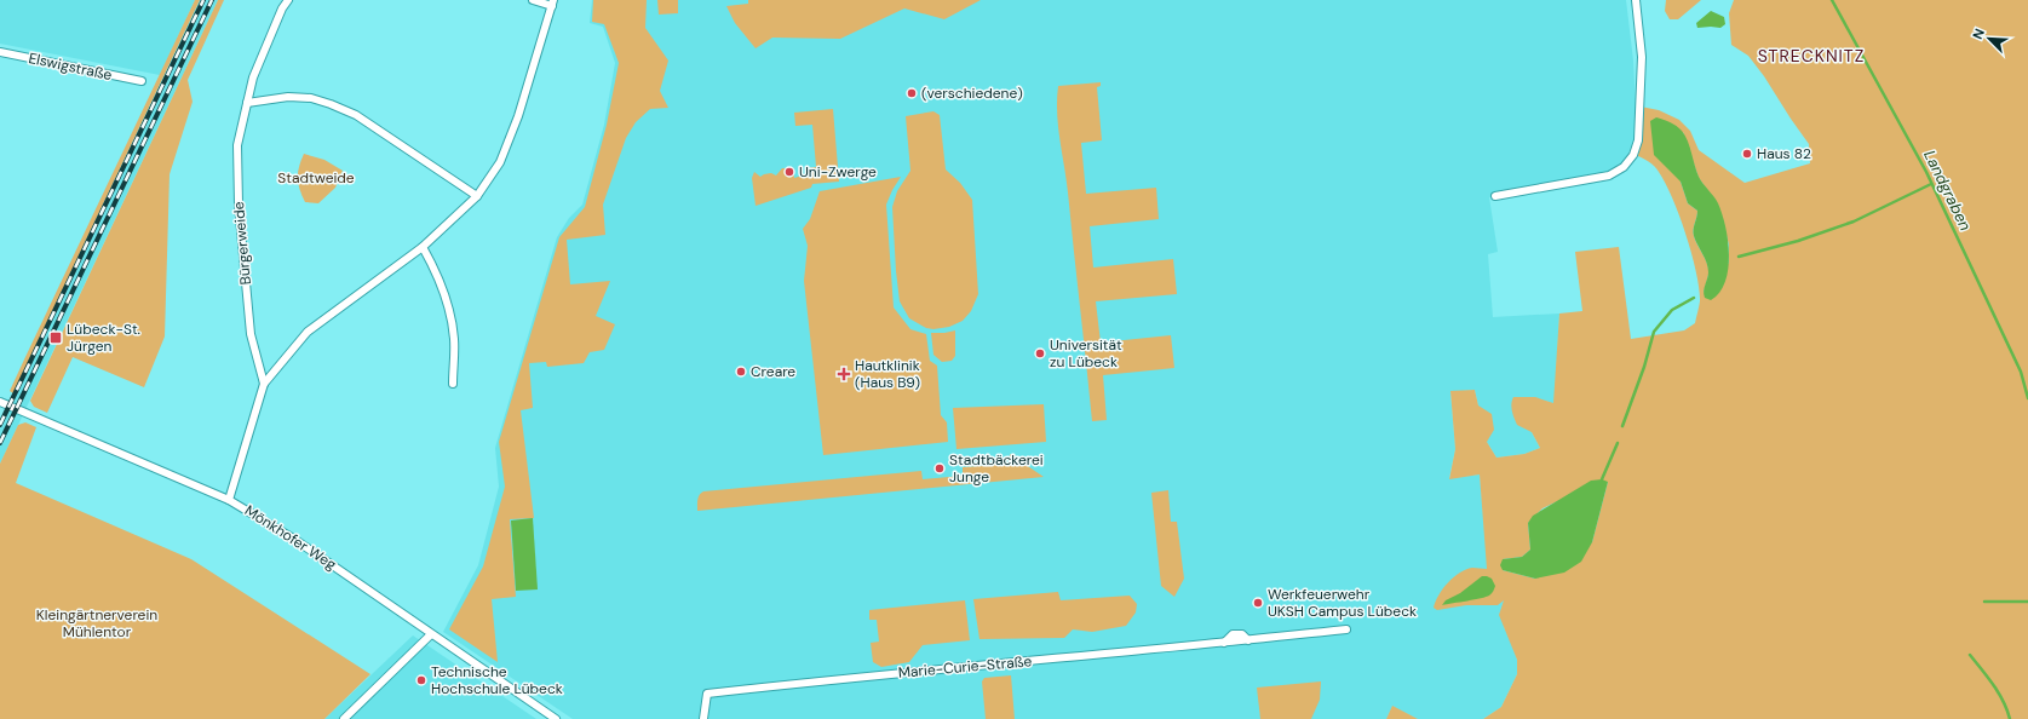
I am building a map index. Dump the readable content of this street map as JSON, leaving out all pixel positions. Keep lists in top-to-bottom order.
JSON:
{
  "streets": {
    "street": [
      "Elswigstraße",
      "Bürgerweide",
      "Mönkhofer Weg",
      "Marie-Curie-Straße"
    ]
  },
  "districts": ["STRECKNITZ"],
  "water": ["Landgraben"],
  "parks": ["Stadtweide", "Kleingärtnerverein Mühlentor"],
  "places": {
    "other": [
      "(verschiedene)",
      "Haus 82",
      "Uni-Zwerge",
      "Universität zu Lübeck",
      "Creare",
      "Stadtbäckerei Junge",
      "Werkfeuerwehr UKSH Campus Lübeck",
      "Technische Hochschule Lübeck"
    ],
    "transit": ["Lübeck-St. Jürgen"],
    "health": ["Hautklinik (Haus B9)"]
  },
  "north": "top left"
}
